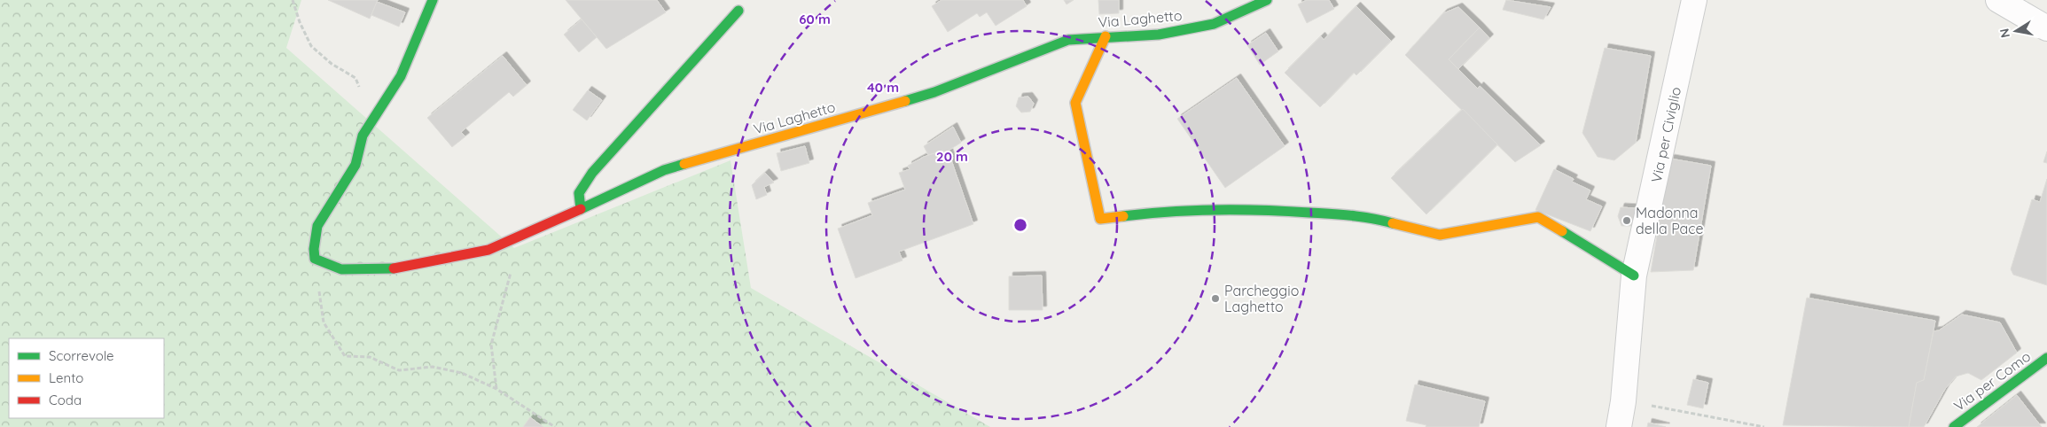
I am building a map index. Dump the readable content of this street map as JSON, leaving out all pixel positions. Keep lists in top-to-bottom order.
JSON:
{
  "streets": {
    "street": ["Via Laghetto", "Via per Civiglio", "Via per Como"]
  },
  "places": ["Madonna della Pace", "Parcheggio Laghetto"],
  "legend": ["Scorrevole", "Lento", "Coda"],
  "north": "left",
  "rings": ["60 m", "40 m", "20 m"]
}
